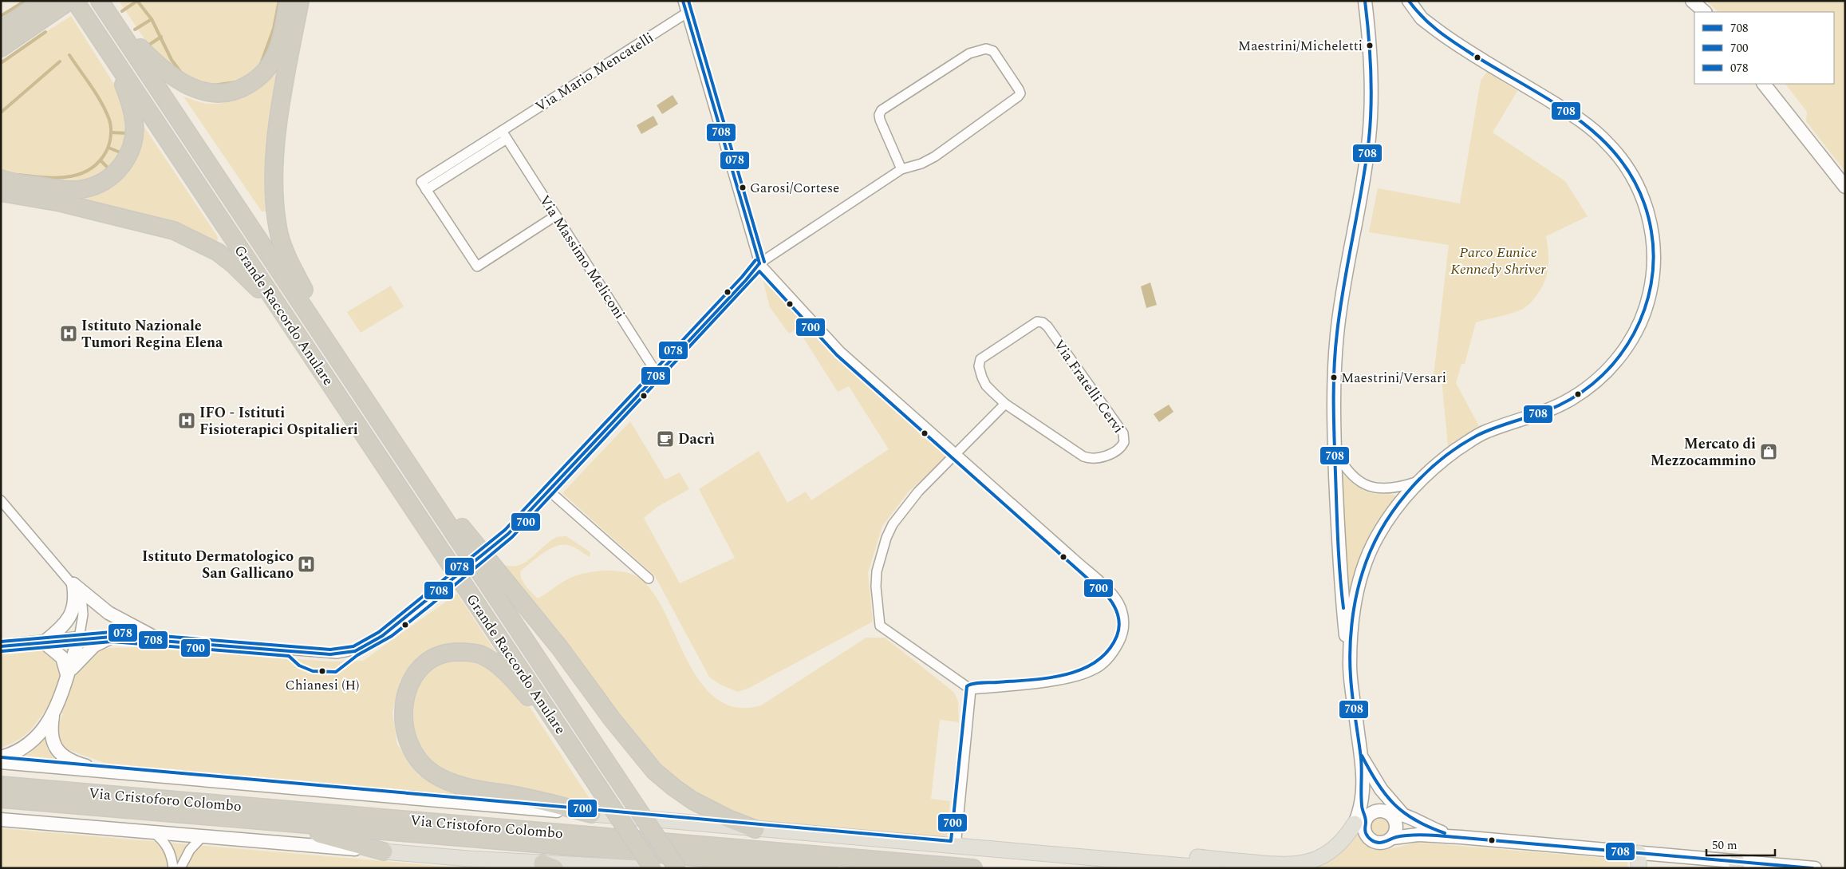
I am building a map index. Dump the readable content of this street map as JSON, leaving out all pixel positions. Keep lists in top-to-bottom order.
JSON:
{
  "streets": {
    "highway": ["Grande Raccordo Anulare", "Via Cristoforo Colombo"],
    "street": ["Via Mario Mencatelli", "Via Massimo Meliconi", "Via Fratelli Cervi"]
  },
  "parks": ["Parco Eunice Kennedy Shriver"],
  "places": {
    "other": [
      "Maestrini/Micheletti",
      "Garosi/Cortese",
      "Maestrini/Versari",
      "Chianesi (H)"
    ],
    "hospital": ["Istituto Nazionale Tumori Regina Elena", "IFO - Istituti Fisioterapici Ospitalieri", "Istituto Dermatologico San Gallicano"],
    "cafe": ["Dacrì"],
    "shop": ["Mercato di Mezzocammino"]
  },
  "lines": ["transit line 708", "transit line 078", "transit line 700"],
  "legend": ["708", "700", "078"],
  "scale_bar": "50 m"
}
